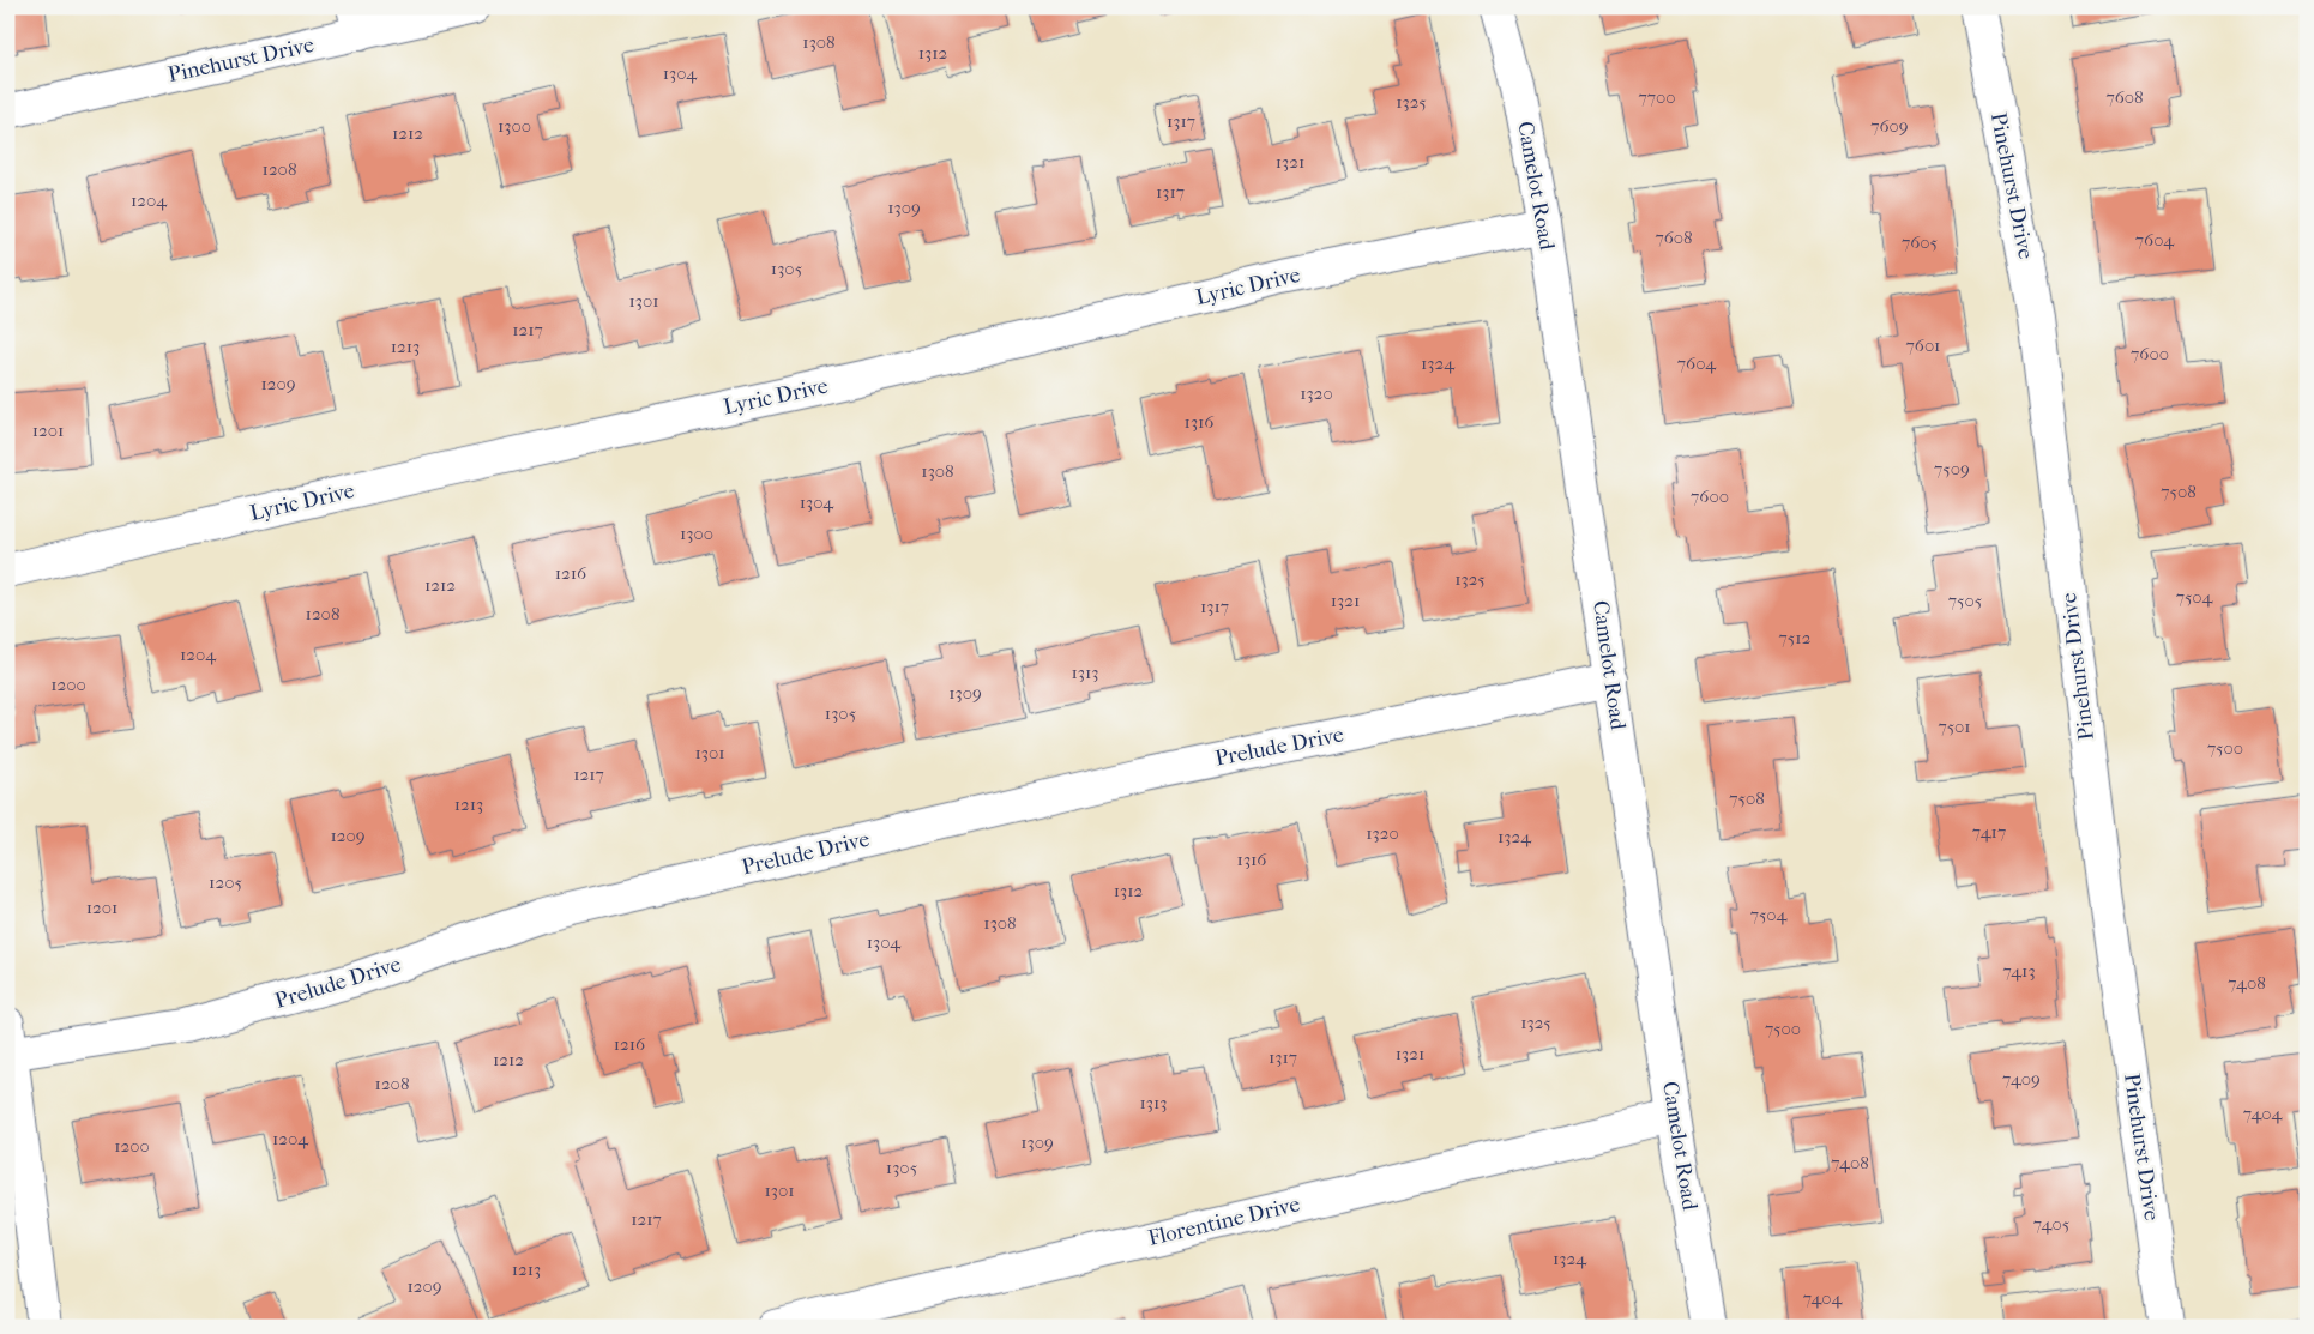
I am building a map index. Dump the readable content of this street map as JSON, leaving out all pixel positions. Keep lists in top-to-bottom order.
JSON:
{
  "streets": {
    "street": [
      "Pinehurst Drive",
      "Camelot Road",
      "Lyric Drive",
      "Prelude Drive",
      "Florentine Drive"
    ]
  },
  "crossings": [
    ["Camelot Road", "Lyric Drive"],
    ["Camelot Road", "Prelude Drive"],
    ["Camelot Road", "Florentine Drive"]
  ],
  "house_numbers": [
    "1308",
    "1312",
    "1304",
    "7700",
    "7608",
    "1325",
    "1317",
    "1300",
    "7609",
    "1212",
    "1321",
    "1208",
    "1317",
    "1204",
    "1309",
    "7608",
    "7604",
    "7605",
    "1305",
    "1301",
    "1217",
    "7601",
    "1213",
    "7600",
    "1324",
    "7604",
    "1209",
    "1320",
    "1316",
    "1201",
    "7509",
    "1308",
    "7508",
    "7600",
    "1304",
    "1300",
    "1216",
    "1325",
    "1212",
    "7504",
    "1321",
    "7505",
    "1317",
    "1208",
    "7512",
    "1204",
    "1313",
    "1200",
    "1309",
    "1305",
    "7501",
    "7500",
    "1301",
    "1217",
    "7508",
    "1213",
    "7417",
    "1320",
    "1209",
    "1324",
    "1316",
    "1205",
    "1312",
    "1201",
    "7504",
    "1308",
    "1304",
    "7413",
    "7408",
    "1325",
    "7500",
    "1216",
    "1321",
    "1317",
    "1212",
    "7409",
    "1208",
    "1313",
    "7404",
    "1204",
    "1309",
    "1200",
    "7408",
    "1305",
    "1301",
    "1217",
    "7405",
    "1324",
    "1213",
    "1209",
    "7404"
  ]
}
